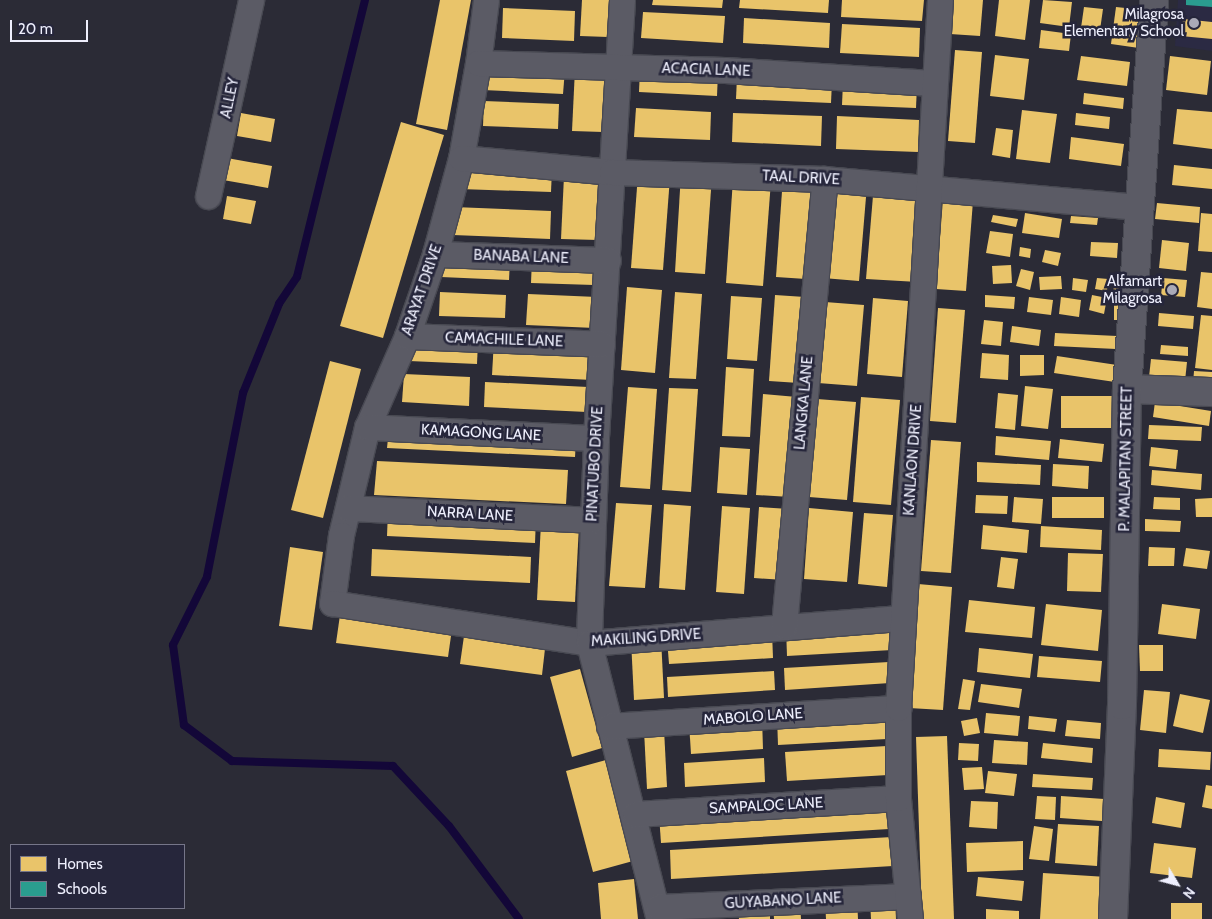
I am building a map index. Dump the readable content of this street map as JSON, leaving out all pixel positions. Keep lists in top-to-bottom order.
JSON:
{
  "streets": {
    "street": [
      "ACACIA LANE",
      "ALLEY",
      "TAAL DRIVE",
      "BANABA LANE",
      "ARAYAT DRIVE",
      "CAMACHILE LANE",
      "LANGKA LANE",
      "KAMAGONG LANE",
      "P. MALAPITAN STREET",
      "KANLAON DRIVE",
      "PINATUBO DRIVE",
      "NARRA LANE",
      "MAKILING DRIVE",
      "MABOLO LANE",
      "SAMPALOC LANE",
      "GUYABANO LANE"
    ]
  },
  "crossings": [
    ["ACACIA LANE", "ARAYAT DRIVE"],
    ["ACACIA LANE", "KANLAON DRIVE"],
    ["ACACIA LANE", "PINATUBO DRIVE"],
    ["TAAL DRIVE", "ARAYAT DRIVE"],
    ["TAAL DRIVE", "LANGKA LANE"],
    ["TAAL DRIVE", "P. MALAPITAN STREET"],
    ["TAAL DRIVE", "KANLAON DRIVE"],
    ["TAAL DRIVE", "PINATUBO DRIVE"],
    ["BANABA LANE", "ARAYAT DRIVE"],
    ["BANABA LANE", "PINATUBO DRIVE"],
    ["ARAYAT DRIVE", "CAMACHILE LANE"],
    ["ARAYAT DRIVE", "KAMAGONG LANE"],
    ["ARAYAT DRIVE", "NARRA LANE"],
    ["ARAYAT DRIVE", "MAKILING DRIVE"],
    ["CAMACHILE LANE", "PINATUBO DRIVE"],
    ["LANGKA LANE", "MAKILING DRIVE"],
    ["KAMAGONG LANE", "PINATUBO DRIVE"],
    ["KANLAON DRIVE", "MAKILING DRIVE"],
    ["KANLAON DRIVE", "MABOLO LANE"],
    ["KANLAON DRIVE", "SAMPALOC LANE"],
    ["KANLAON DRIVE", "GUYABANO LANE"],
    ["PINATUBO DRIVE", "NARRA LANE"],
    ["PINATUBO DRIVE", "MAKILING DRIVE"],
    ["PINATUBO DRIVE", "MABOLO LANE"],
    ["PINATUBO DRIVE", "SAMPALOC LANE"],
    ["PINATUBO DRIVE", "GUYABANO LANE"]
  ],
  "places": ["Milagrosa Elementary School", "Alfamart Milagrosa"],
  "legend": ["Homes", "Schools"],
  "scale_bar": "20 m",
  "north": "bottom right"
}
